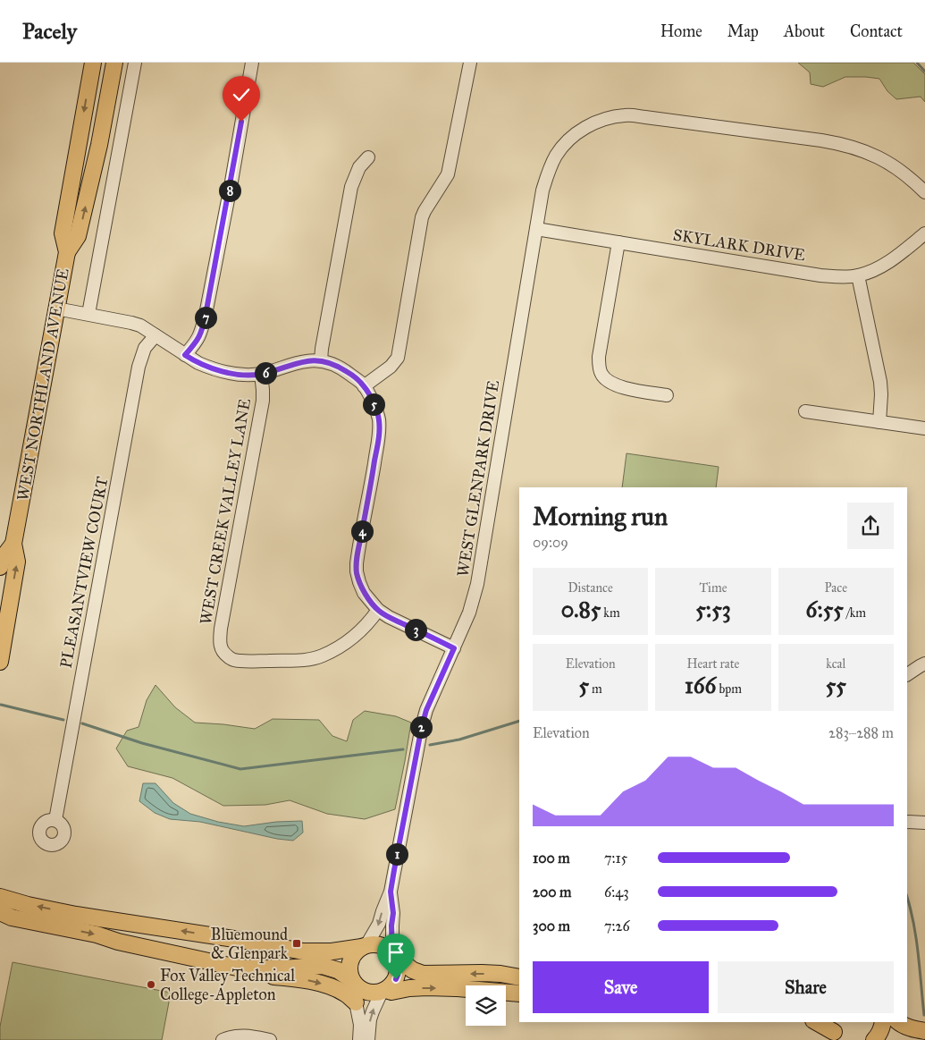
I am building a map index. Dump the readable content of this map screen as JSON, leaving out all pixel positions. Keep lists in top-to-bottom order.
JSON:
{
  "streets": {
    "main road": ["WEST NORTHLAND AVENUE"],
    "street": [
      "SKYLARK DRIVE",
      "WEST GLENPARK DRIVE",
      "WEST CREEK VALLEY LANE",
      "PLEASANTVIEW COURT"
    ]
  },
  "crossings": [
    ["SKYLARK DRIVE", "WEST GLENPARK DRIVE"]
  ],
  "places": {
    "transit": ["Bluemound & Glenpark"],
    "other": ["Fox Valley Technical College-Appleton"]
  },
  "page": {
    "header": "Pacely",
    "nav": [
      "Home",
      "Map",
      "About",
      "Contact"
    ],
    "pins": [
      "8",
      "7",
      "6",
      "5",
      "4",
      "3",
      "2",
      "1"
    ],
    "heading": ["Morning run", "09:09"],
    "stats": [
      ["Distance", "0.85 km"],
      ["Time", "5:53"],
      ["Pace", "6:55 /km"],
      ["Elevation", "5 m"],
      ["Heart rate", "166 bpm"],
      ["kcal", "55"]
    ],
    "chart": ["Elevation", "283–288 m"],
    "list": [
      {
        "name": "100 m",
        "note": "7:15"
      },
      {
        "name": "200 m",
        "note": "6:43"
      },
      {
        "name": "300 m",
        "note": "7:26"
      }
    ],
    "buttons": ["Save", "Share"]
  }
}
